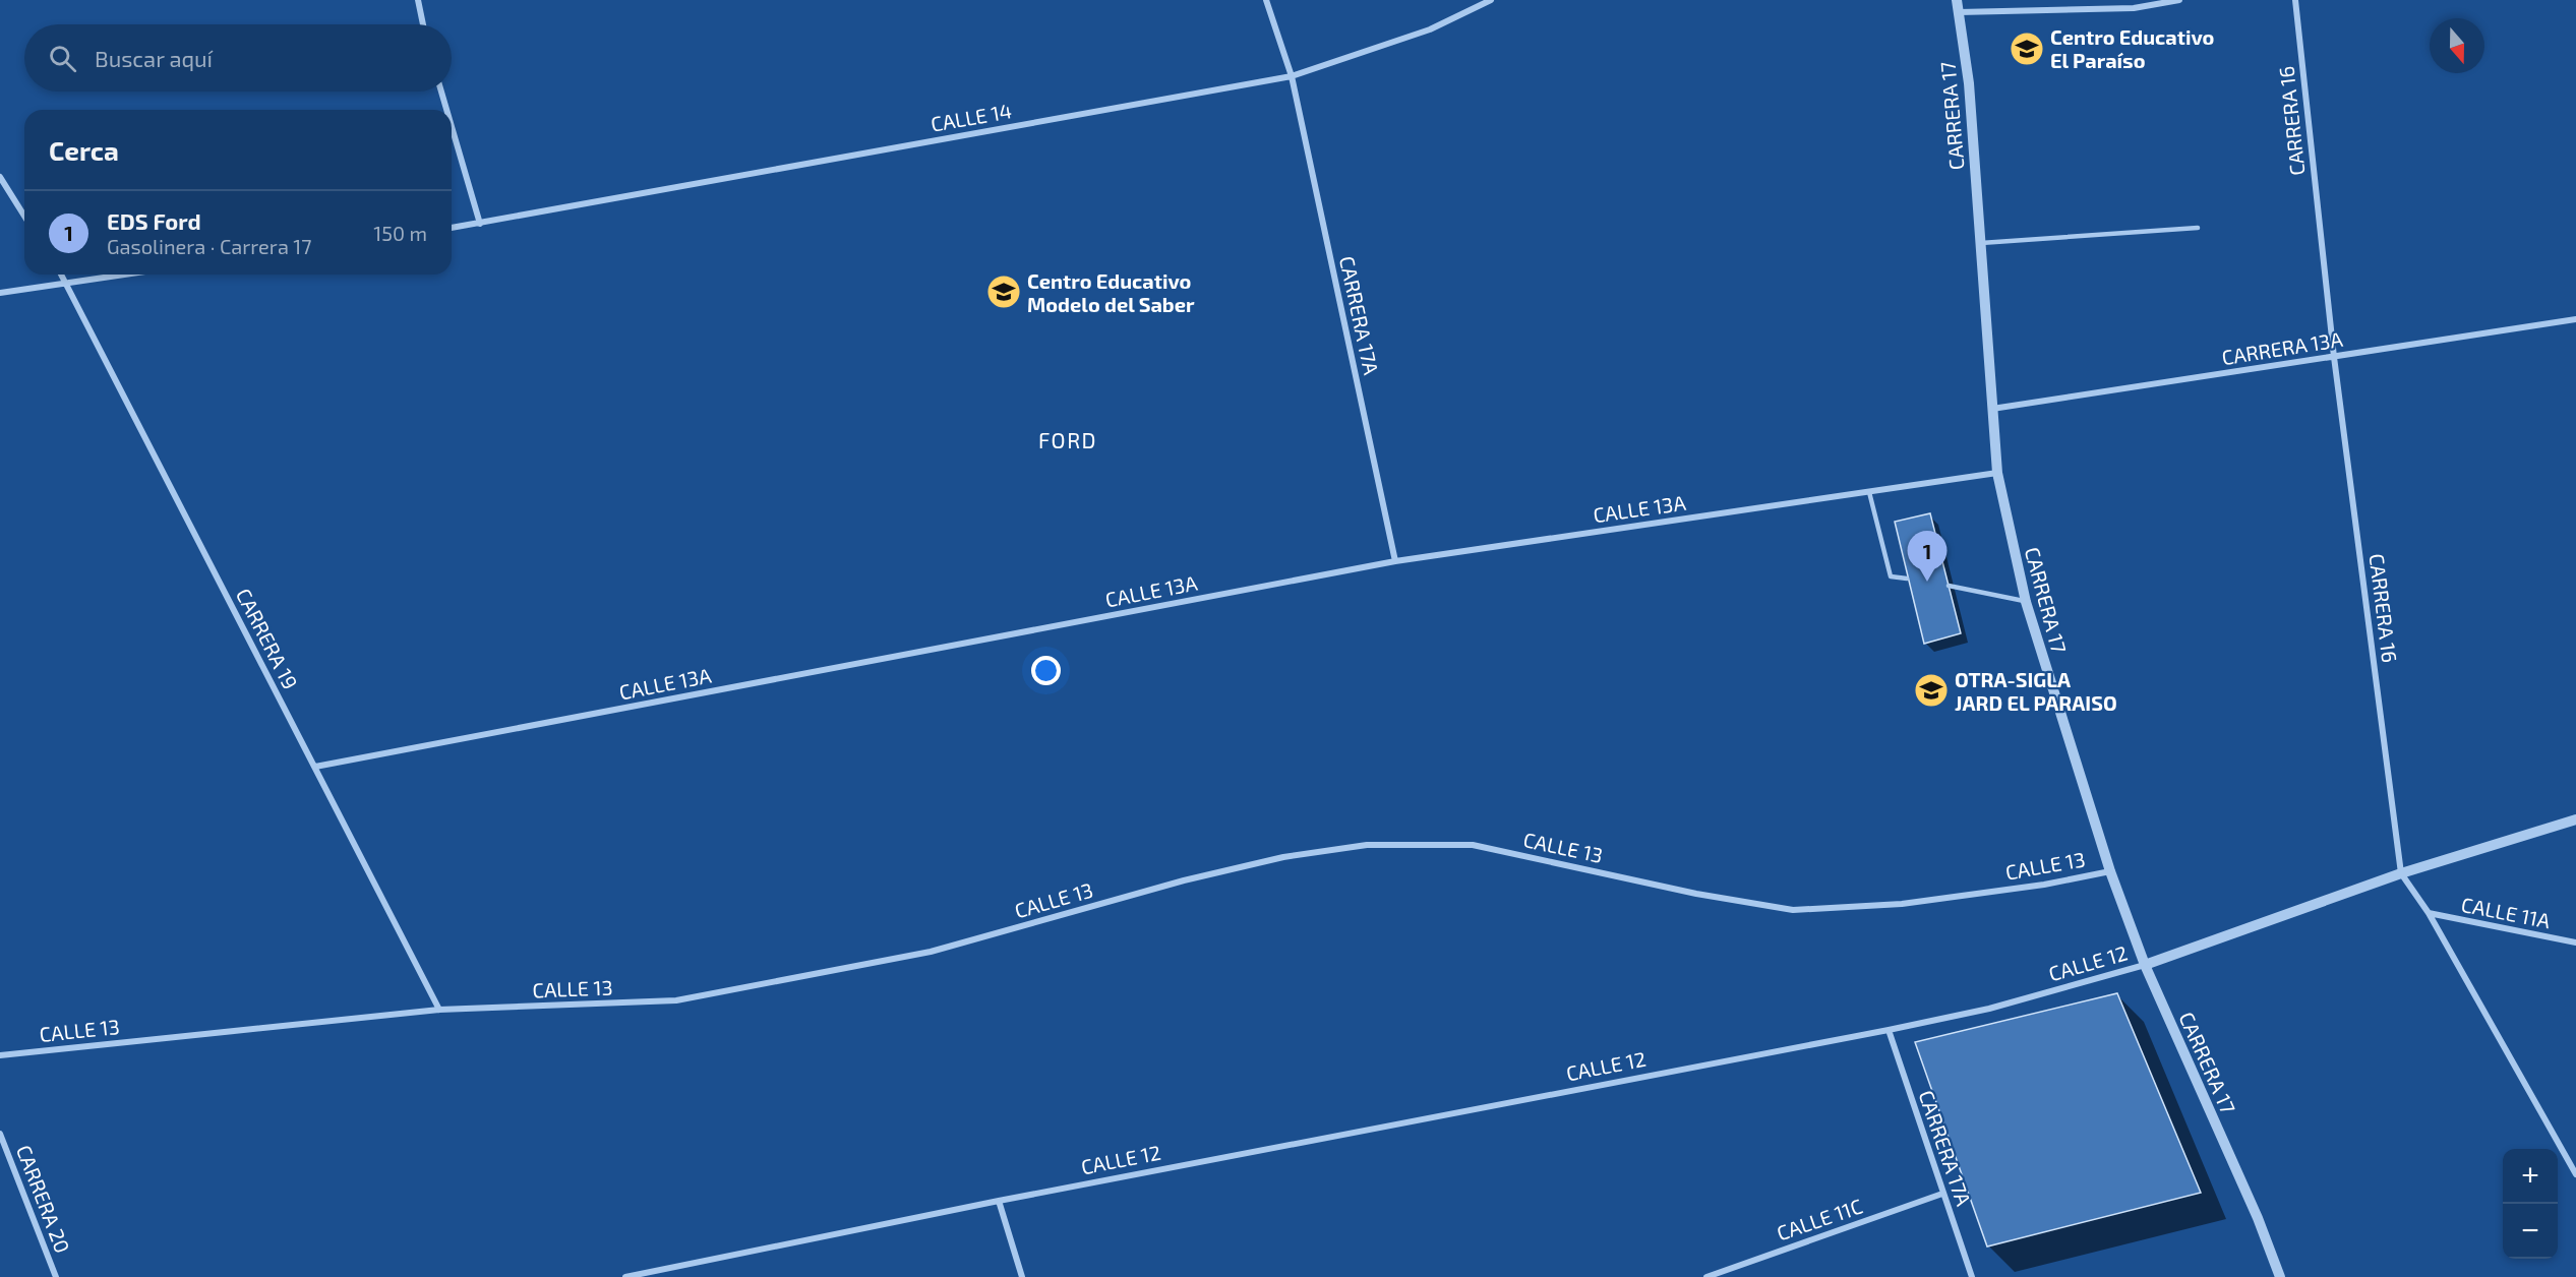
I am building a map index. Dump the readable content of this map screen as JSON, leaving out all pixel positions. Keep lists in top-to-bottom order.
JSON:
{
  "streets": {
    "street": [
      "CARRERA 17",
      "CALLE 14",
      "CARRERA 16",
      "CARRERA 17A",
      "CARRERA 13A",
      "CALLE 13A",
      "CARRERA 19",
      "CALLE 13",
      "CALLE 11A",
      "CALLE 12",
      "CARRERA 20",
      "CALLE 11C"
    ]
  },
  "crossings": [
    ["CARRERA 17", "CARRERA 13A"],
    ["CARRERA 17", "CALLE 13A"],
    ["CARRERA 17", "CALLE 13"],
    ["CARRERA 17", "CALLE 12"],
    ["CALLE 14", "CARRERA 17A"],
    ["CARRERA 16", "CARRERA 13A"],
    ["CARRERA 16", "CALLE 11A"],
    ["CARRERA 16", "CALLE 12"],
    ["CARRERA 17A", "CALLE 13A"],
    ["CARRERA 17A", "CALLE 12"],
    ["CARRERA 17A", "CALLE 11C"],
    ["CALLE 13A", "CARRERA 19"],
    ["CARRERA 19", "CALLE 13"]
  ],
  "districts": ["FORD"],
  "places": {
    "school or university": ["Centro Educativo El Paraíso", "Centro Educativo Modelo del Saber", "OTRA-SIGLA JARD EL PARAISO"]
  },
  "north": "bottom",
  "page": {
    "search": "Buscar aquí",
    "heading": "Cerca",
    "list": [
      {
        "mark": "1",
        "name": "EDS Ford",
        "note": "Gasolinera · Carrera 17",
        "value": "150 m"
      }
    ],
    "pins": "1",
    "map_buttons": ["+", "−"]
  }
}
